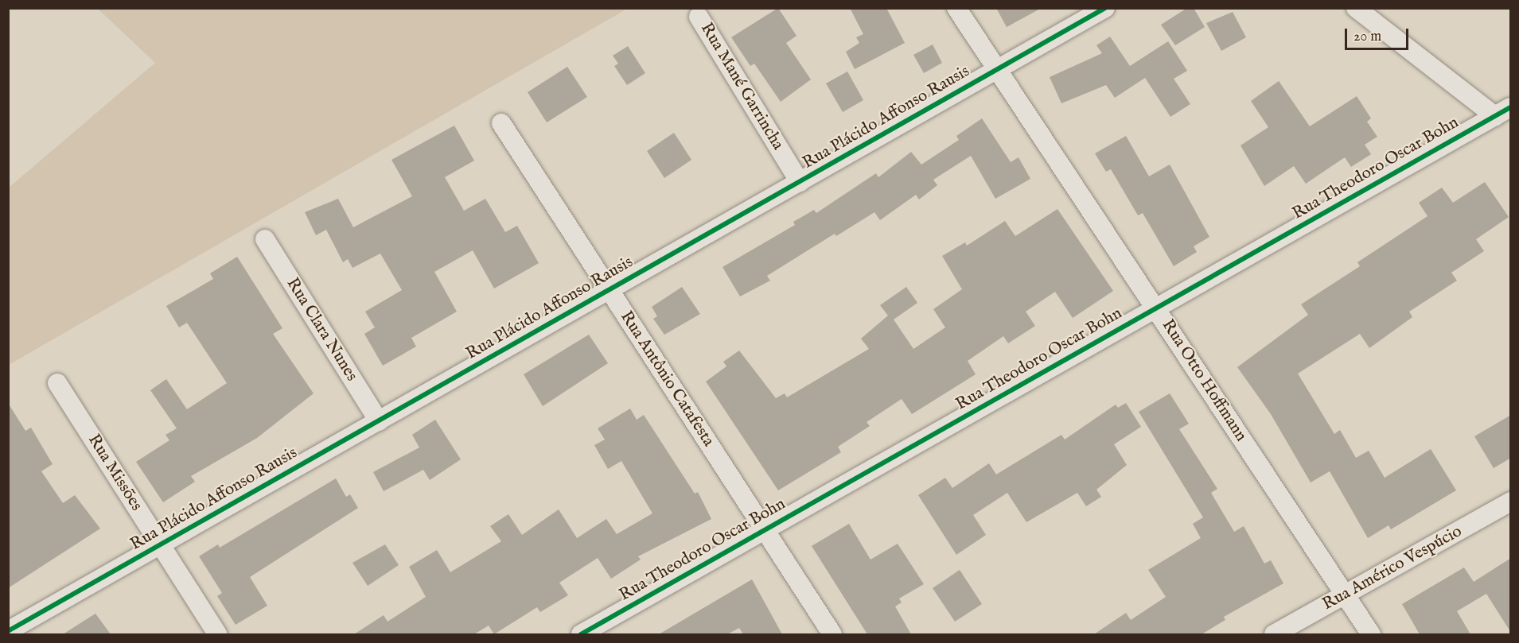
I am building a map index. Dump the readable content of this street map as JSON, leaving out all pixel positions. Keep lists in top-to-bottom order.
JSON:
{
  "streets": {
    "street": [
      "Rua Mané Garrincha",
      "Rua Plácido Affonso Rausis",
      "Rua Theodoro Oscar Bohn",
      "Rua Clara Nunes",
      "Rua Antônio Catafesta",
      "Rua Otto Hoffmann",
      "Rua Missões",
      "Rua Américo Vespúcio"
    ]
  },
  "crossings": [
    ["Rua Mané Garrincha", "Rua Plácido Affonso Rausis"],
    ["Rua Plácido Affonso Rausis", "Rua Clara Nunes"],
    ["Rua Plácido Affonso Rausis", "Rua Antônio Catafesta"],
    ["Rua Plácido Affonso Rausis", "Rua Otto Hoffmann"],
    ["Rua Plácido Affonso Rausis", "Rua Missões"],
    ["Rua Theodoro Oscar Bohn", "Rua Antônio Catafesta"],
    ["Rua Theodoro Oscar Bohn", "Rua Otto Hoffmann"],
    ["Rua Otto Hoffmann", "Rua Américo Vespúcio"]
  ],
  "scale_bar": "20 m"
}
